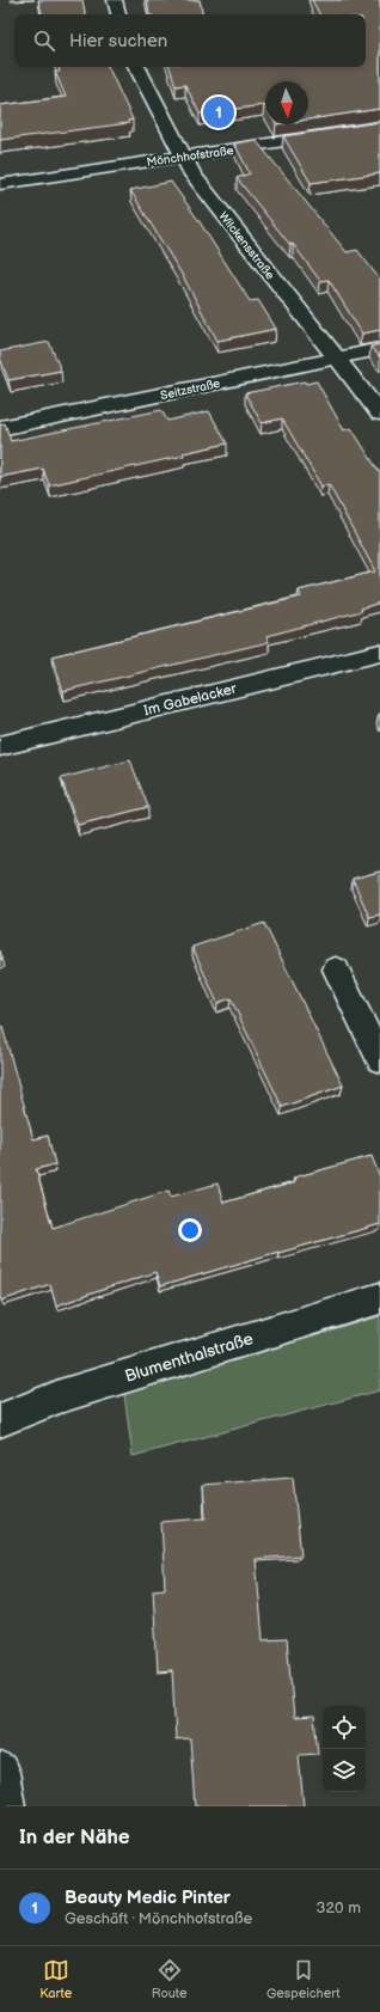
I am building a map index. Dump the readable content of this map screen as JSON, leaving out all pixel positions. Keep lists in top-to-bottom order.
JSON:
{
  "streets": {
    "street": [
      "Mönchhofstraße",
      "Wilckensstraße",
      "Seitzstraße",
      "Im Gabelacker",
      "Blumenthalstraße"
    ]
  },
  "crossings": [
    ["Mönchhofstraße", "Wilckensstraße"],
    ["Wilckensstraße", "Seitzstraße"]
  ],
  "north": "bottom",
  "page": {
    "search": "Hier suchen",
    "pins": "1",
    "heading": "In der Nähe",
    "list": [
      {
        "mark": "1",
        "name": "Beauty Medic Pinter",
        "note": "Geschäft · Mönchhofstraße",
        "value": "320 m"
      }
    ],
    "nav": ["Karte", "Route", "Gespeichert"]
  }
}
